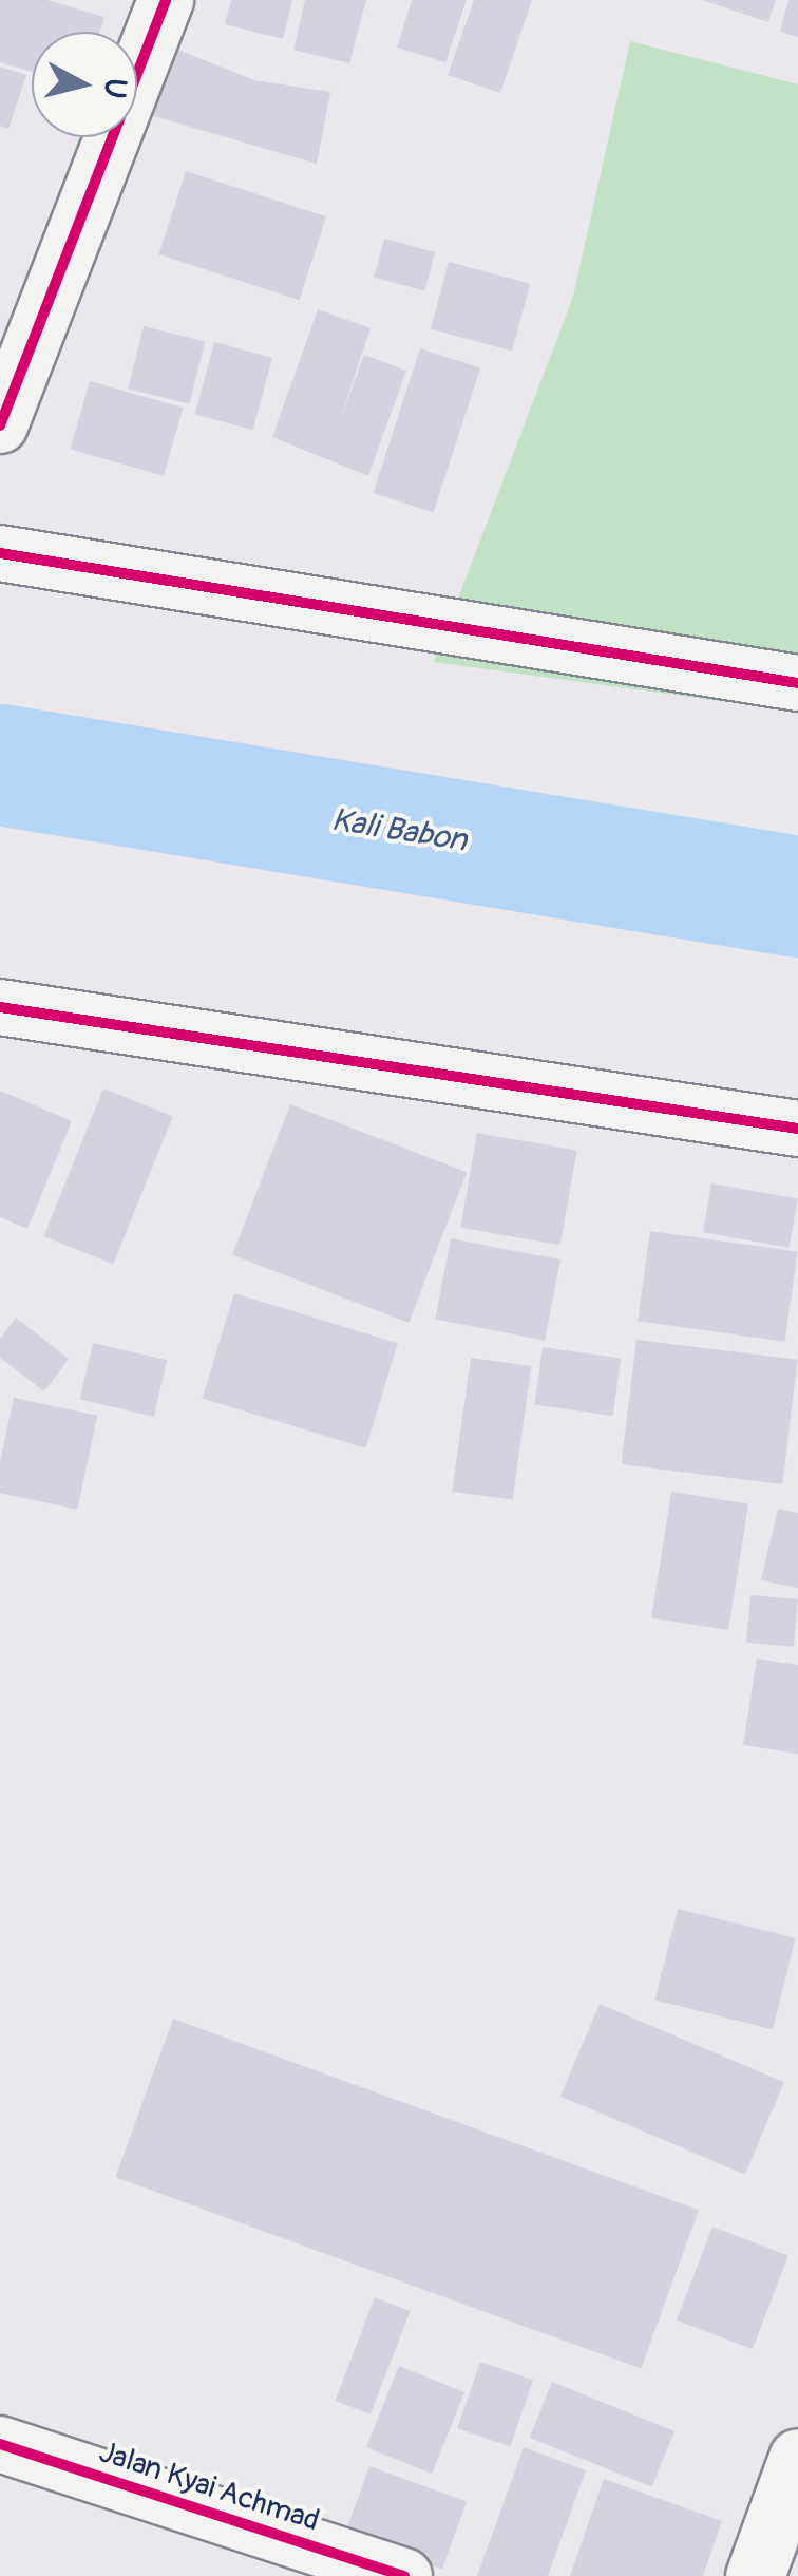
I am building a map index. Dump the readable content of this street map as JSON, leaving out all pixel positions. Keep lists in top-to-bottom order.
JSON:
{
  "streets": {
    "street": ["Jalan Kyai Achmad"]
  },
  "water": ["Kali Babon"],
  "north": "right"
}
